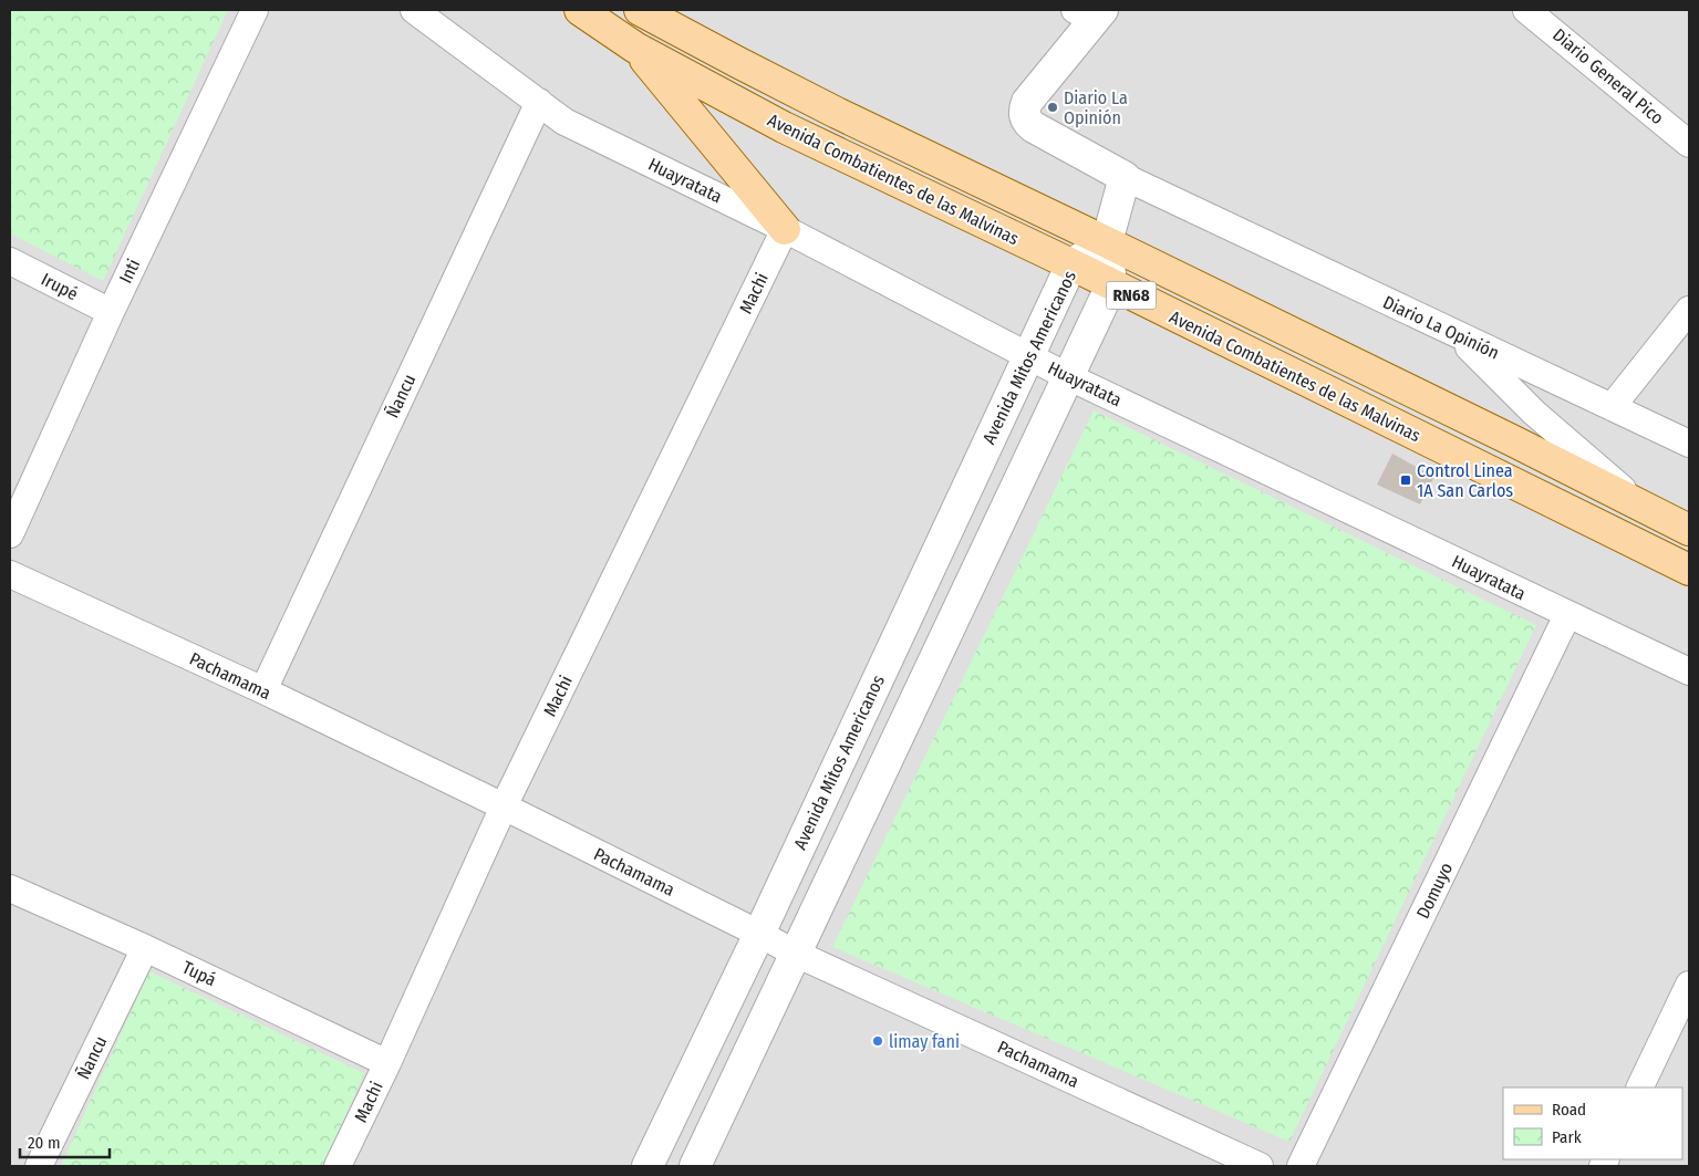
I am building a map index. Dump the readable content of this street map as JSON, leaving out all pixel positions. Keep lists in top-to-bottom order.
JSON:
{
  "streets": {
    "main road": ["Avenida Combatientes de las Malvinas", "RN68"],
    "street": [
      "Diario General Pico",
      "Huayratata",
      "Inti",
      "Irupé",
      "Machi",
      "Diario La Opinión",
      "Avenida Mitos Americanos",
      "Ñancu",
      "Pachamama",
      "Domuyo",
      "Tupá"
    ]
  },
  "crossings": [
    ["Avenida Combatientes de las Malvinas", "Avenida Mitos Americanos"],
    ["Huayratata", "Machi"],
    ["Huayratata", "Avenida Mitos Americanos"],
    ["Huayratata", "Ñancu"],
    ["Huayratata", "Domuyo"],
    ["Inti", "Irupé"],
    ["Machi", "Pachamama"],
    ["Machi", "Tupá"],
    ["Avenida Mitos Americanos", "Pachamama"],
    ["Ñancu", "Pachamama"],
    ["Ñancu", "Tupá"]
  ],
  "places": {
    "other": ["Diario La Opinión", "limay fani"],
    "transit": ["Control Linea 1A San Carlos"]
  },
  "legend": ["Road", "Park"],
  "scale_bar": "20 m"
}
